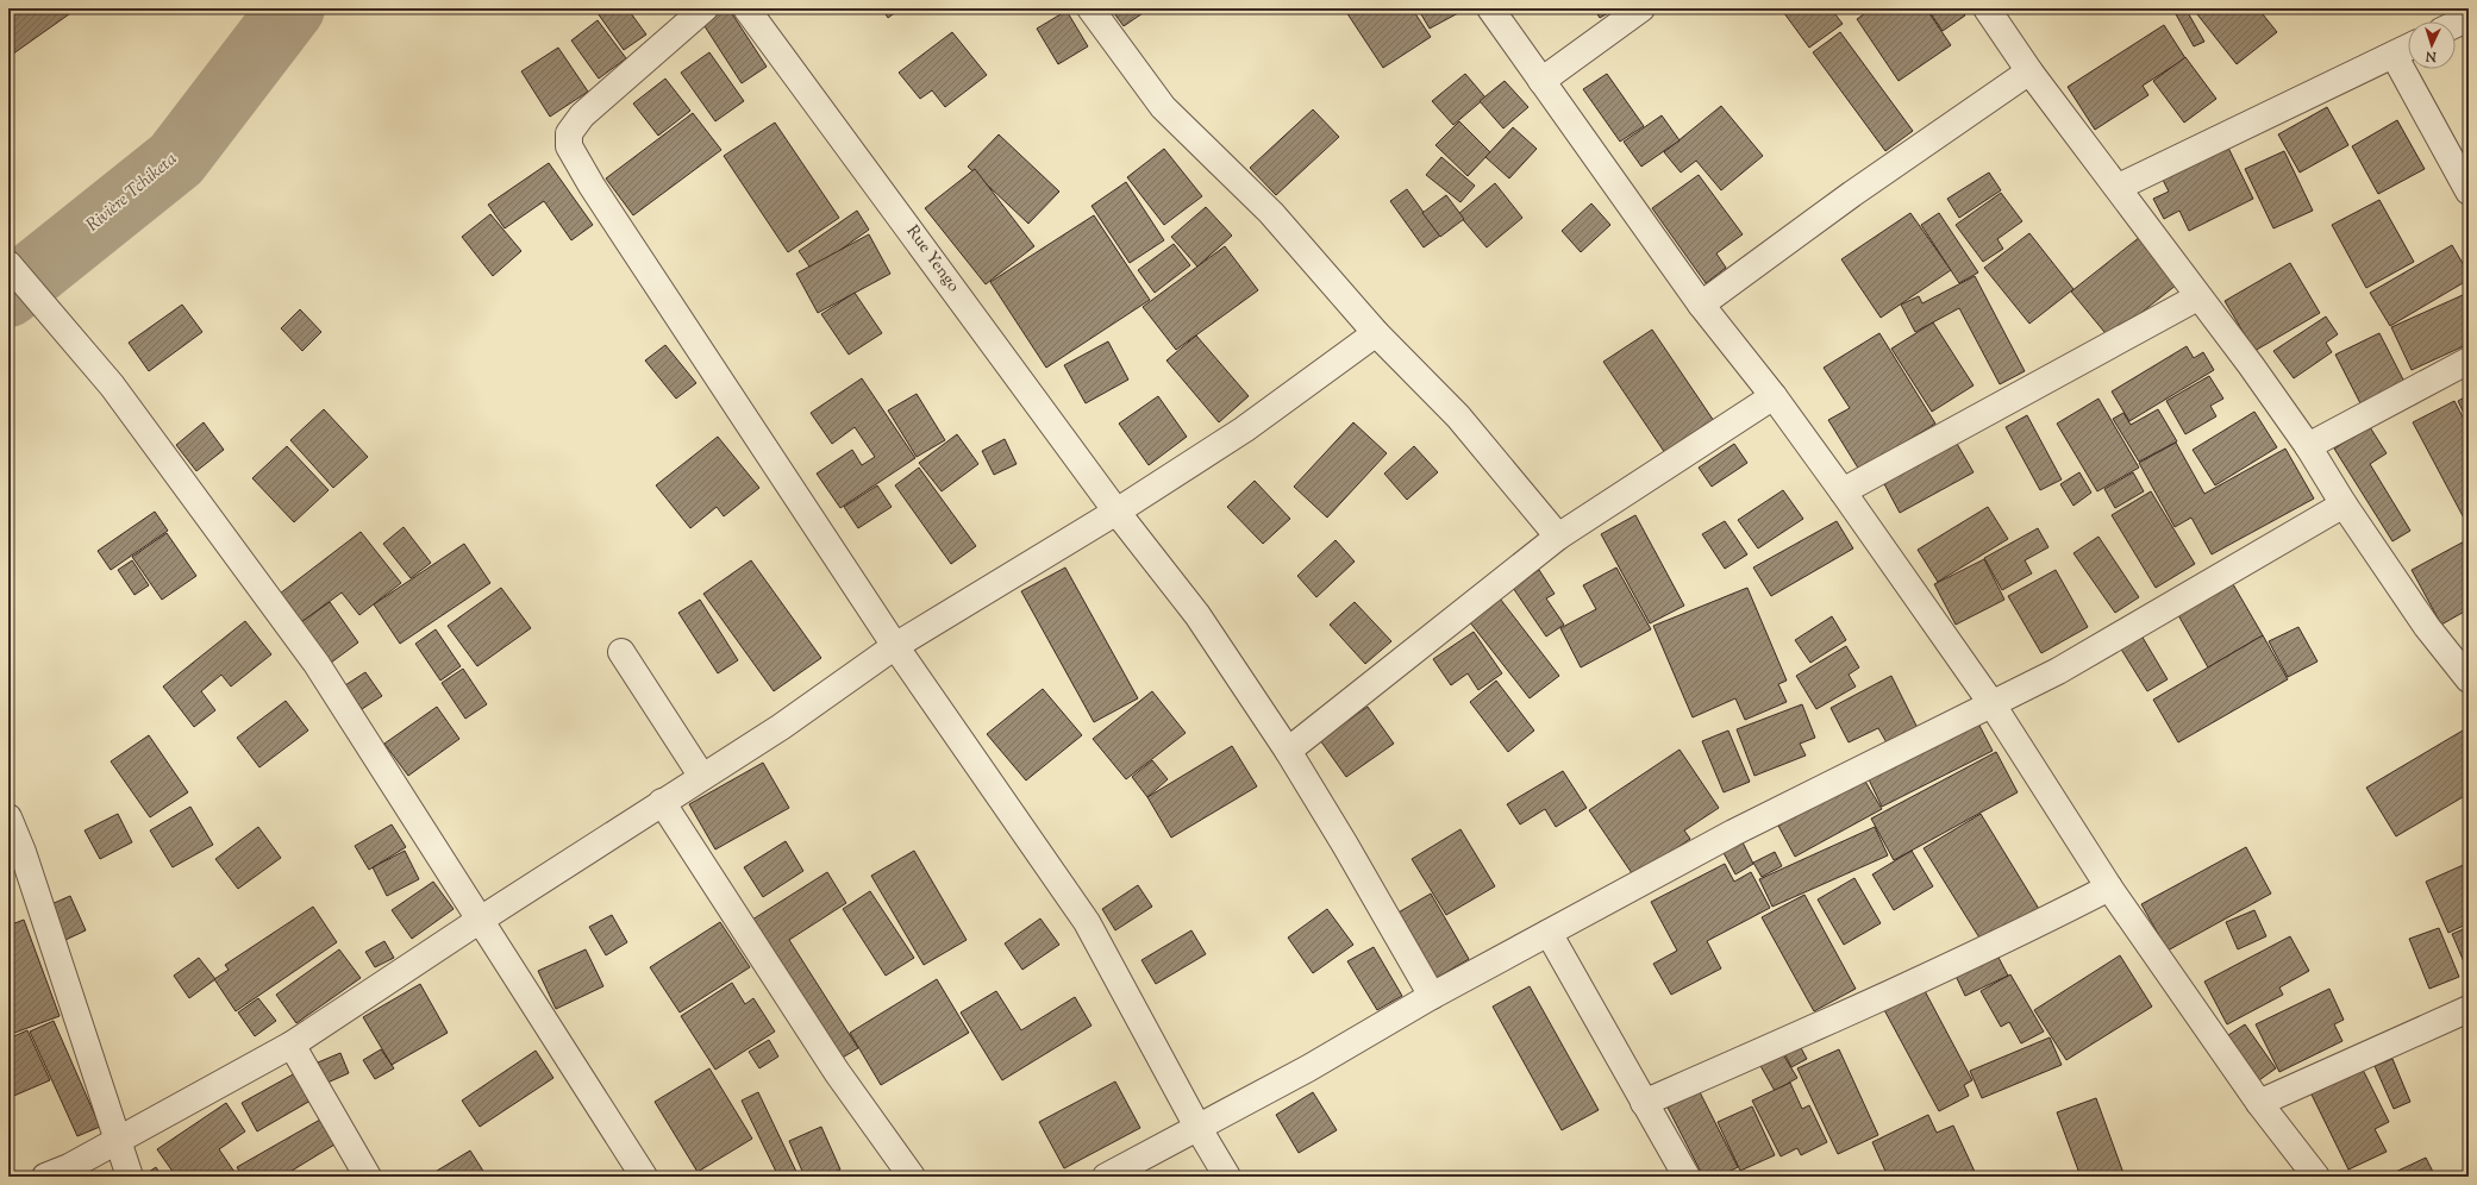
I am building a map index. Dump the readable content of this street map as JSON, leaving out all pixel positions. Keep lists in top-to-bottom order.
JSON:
{
  "streets": {
    "street": ["Rue Yengo"]
  },
  "water": ["Rivière Tchiketa"],
  "north": "bottom"
}
